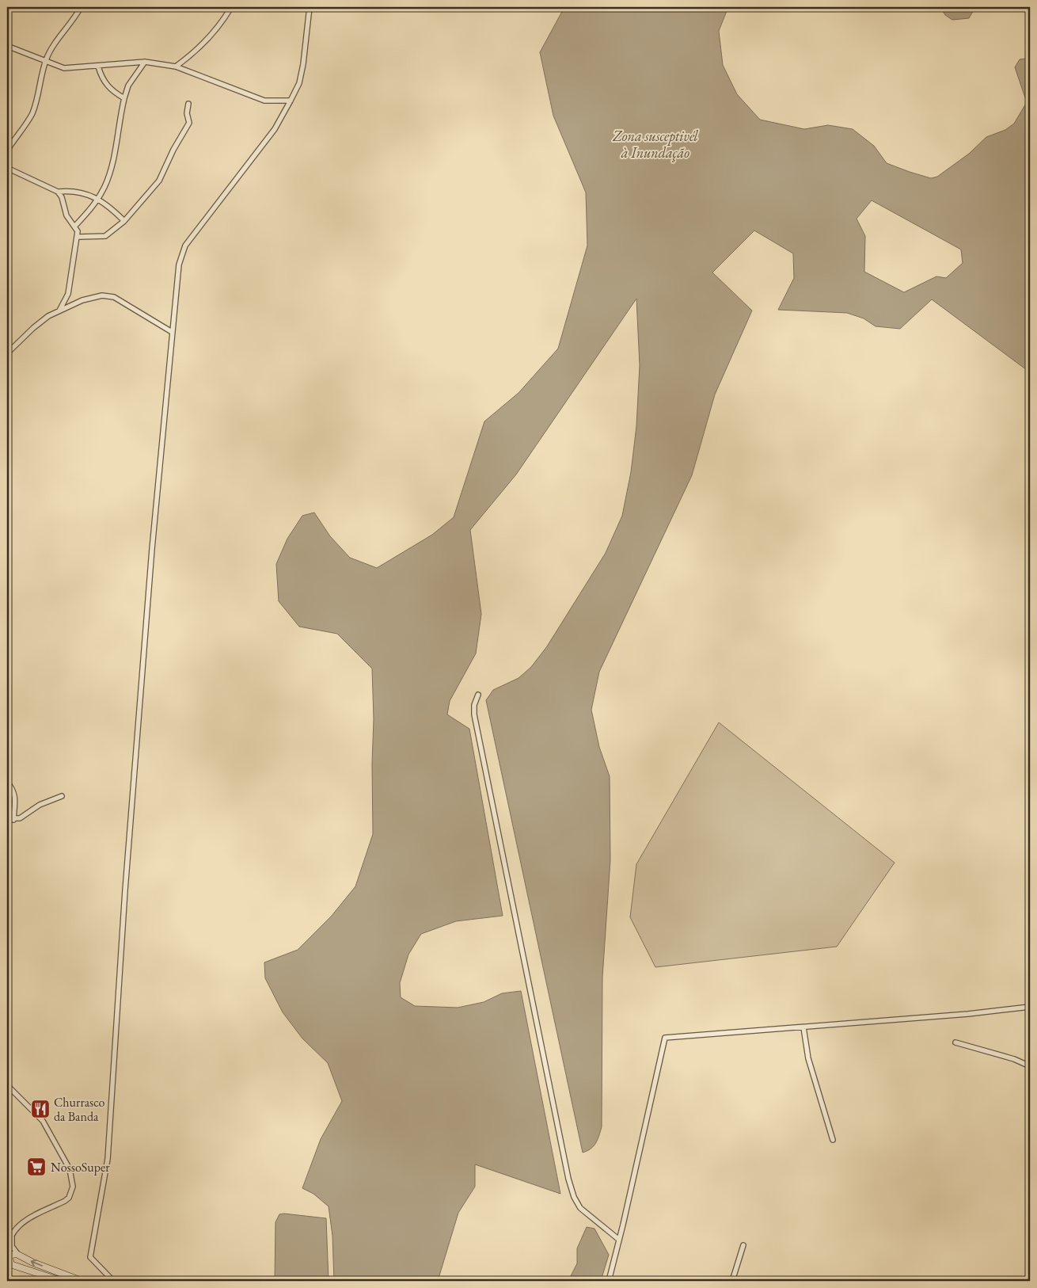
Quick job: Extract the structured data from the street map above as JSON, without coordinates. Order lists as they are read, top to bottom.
{
  "water": ["Zona susceptivél à Inundação"],
  "places": {
    "restaurant": ["Churrasco da Banda"],
    "supermarket": ["NossoSuper"]
  }
}
